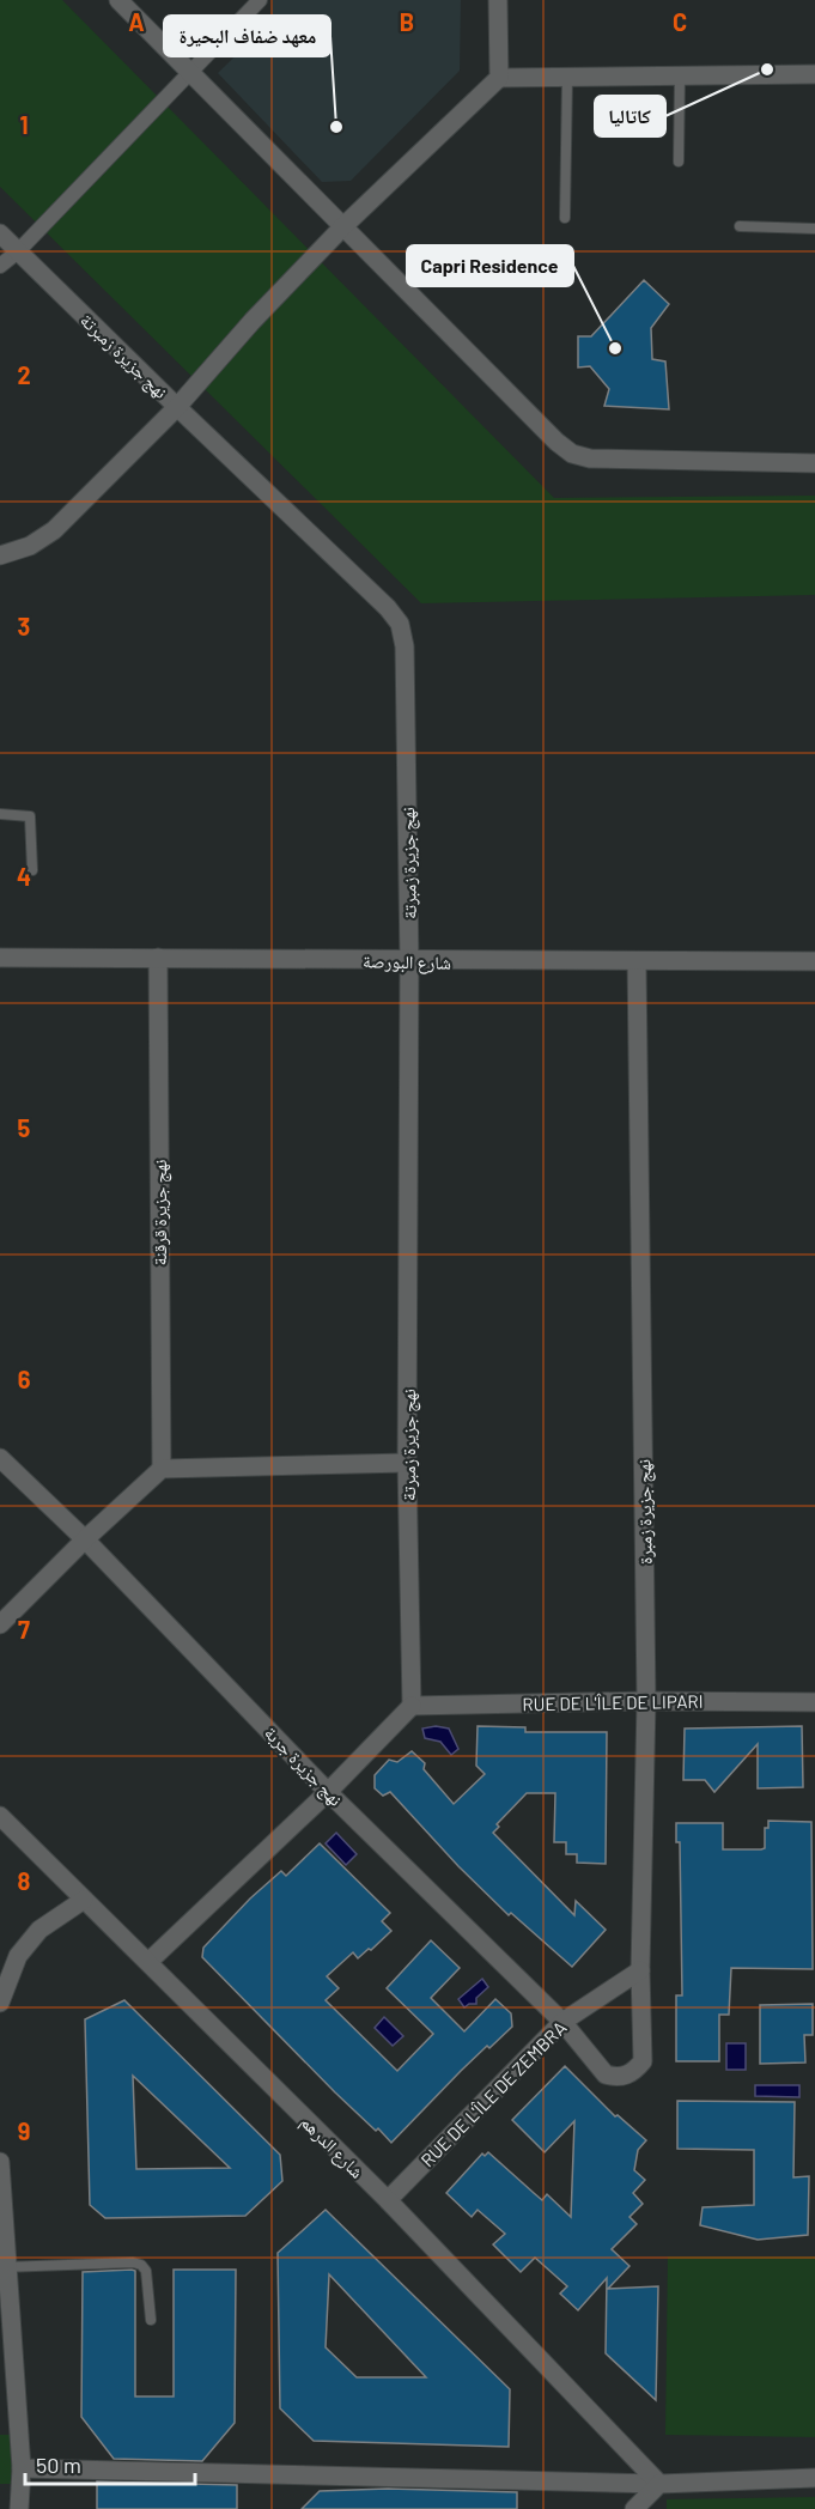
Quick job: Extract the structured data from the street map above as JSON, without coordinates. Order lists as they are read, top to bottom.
{
  "streets": {
    "street": [
      "نهج جزيرة زمبرتة",
      "شارع البورصة",
      "نهج جزيرة قرقنة",
      "نهج جزيرة زمبرة",
      "RUE DE L'ÎLE DE LIPARI",
      "نهج جزيرة جربة",
      "RUE DE L'ÎLE DE ZEMBRA",
      "شارع الدرهم"
    ]
  },
  "crossings": [
    ["نهج جزيرة زمبرتة", "شارع البورصة"],
    ["نهج جزيرة زمبرتة", "RUE DE L'ÎLE DE LIPARI"],
    ["شارع البورصة", "نهج جزيرة قرقنة"],
    ["شارع البورصة", "نهج جزيرة زمبرة"],
    ["نهج جزيرة زمبرة", "RUE DE L'ÎLE DE LIPARI"],
    ["نهج جزيرة زمبرة", "نهج جزيرة جربة"],
    ["نهج جزيرة زمبرة", "RUE DE L'ÎLE DE ZEMBRA"],
    ["نهج جزيرة جربة", "RUE DE L'ÎLE DE ZEMBRA"],
    ["RUE DE L'ÎLE DE ZEMBRA", "شارع الدرهم"]
  ],
  "places": ["كاتاليا", "معهد ضفاف البحيرة", "Capri Residence"],
  "scale_bar": "50 m",
  "grid": {
    "columns": ["A", "B", "C"],
    "rows": [
      "1",
      "2",
      "3",
      "4",
      "5",
      "6",
      "7",
      "8",
      "9"
    ]
  }
}
